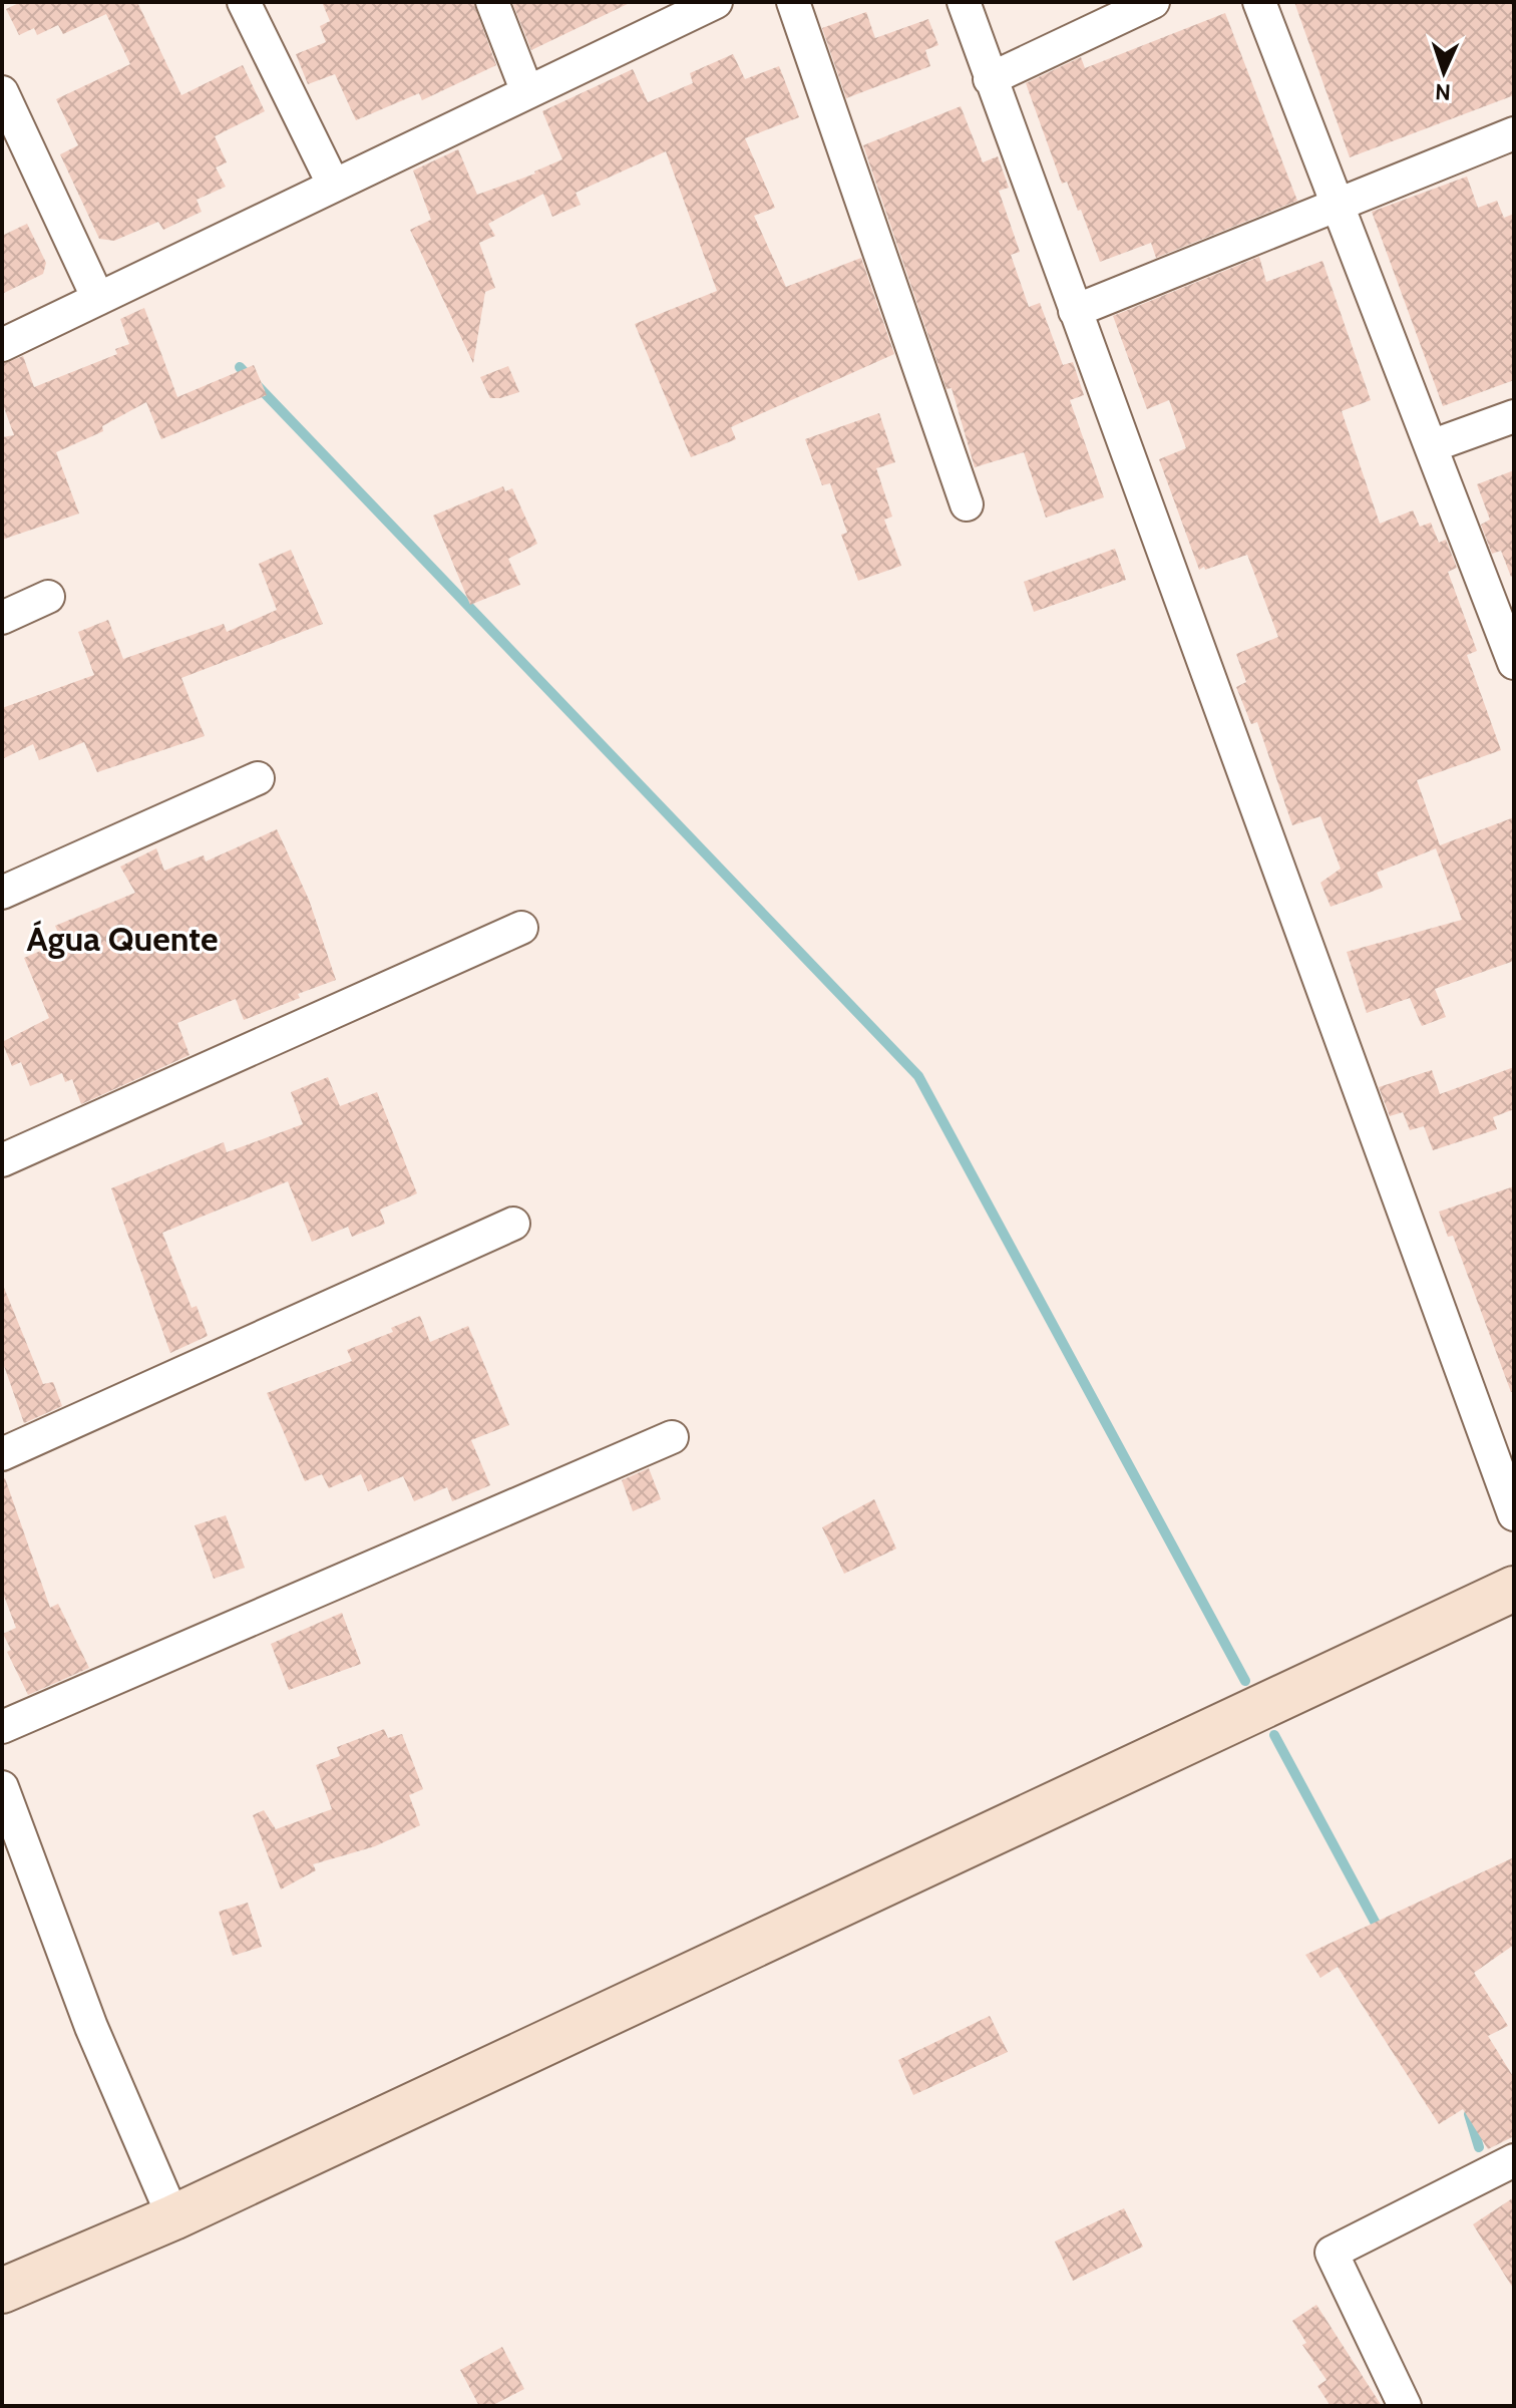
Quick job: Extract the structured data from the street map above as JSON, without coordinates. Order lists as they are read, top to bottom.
{
  "districts": ["Água Quente"],
  "north": "bottom"
}
